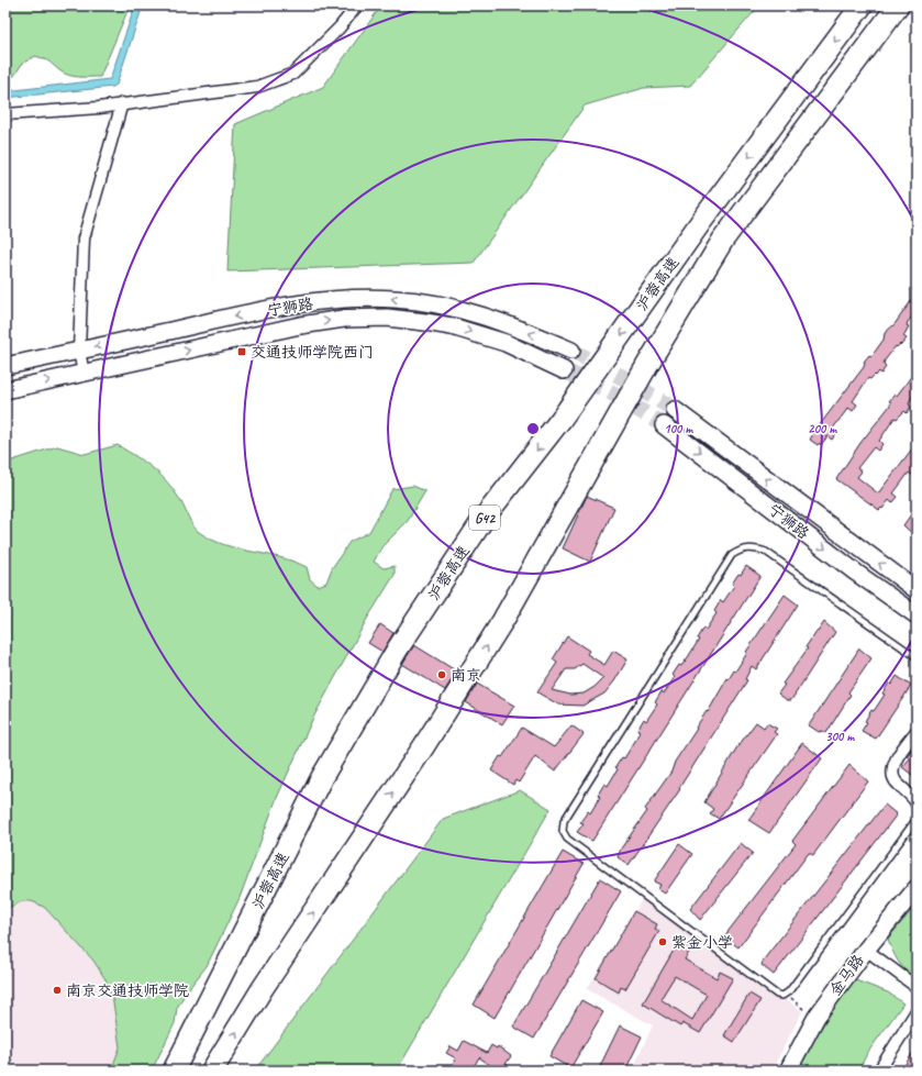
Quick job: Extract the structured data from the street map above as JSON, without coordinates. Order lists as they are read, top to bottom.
{
  "streets": {
    "highway": ["沪蓉高速", "G42"],
    "main road": ["宁狮路", "金马路"]
  },
  "places": {
    "transit": ["交通技师学院西门"],
    "other": ["南京", "紫金小学", "南京交通技师学院"]
  },
  "rings": ["100 m", "200 m", "300 m"]
}
